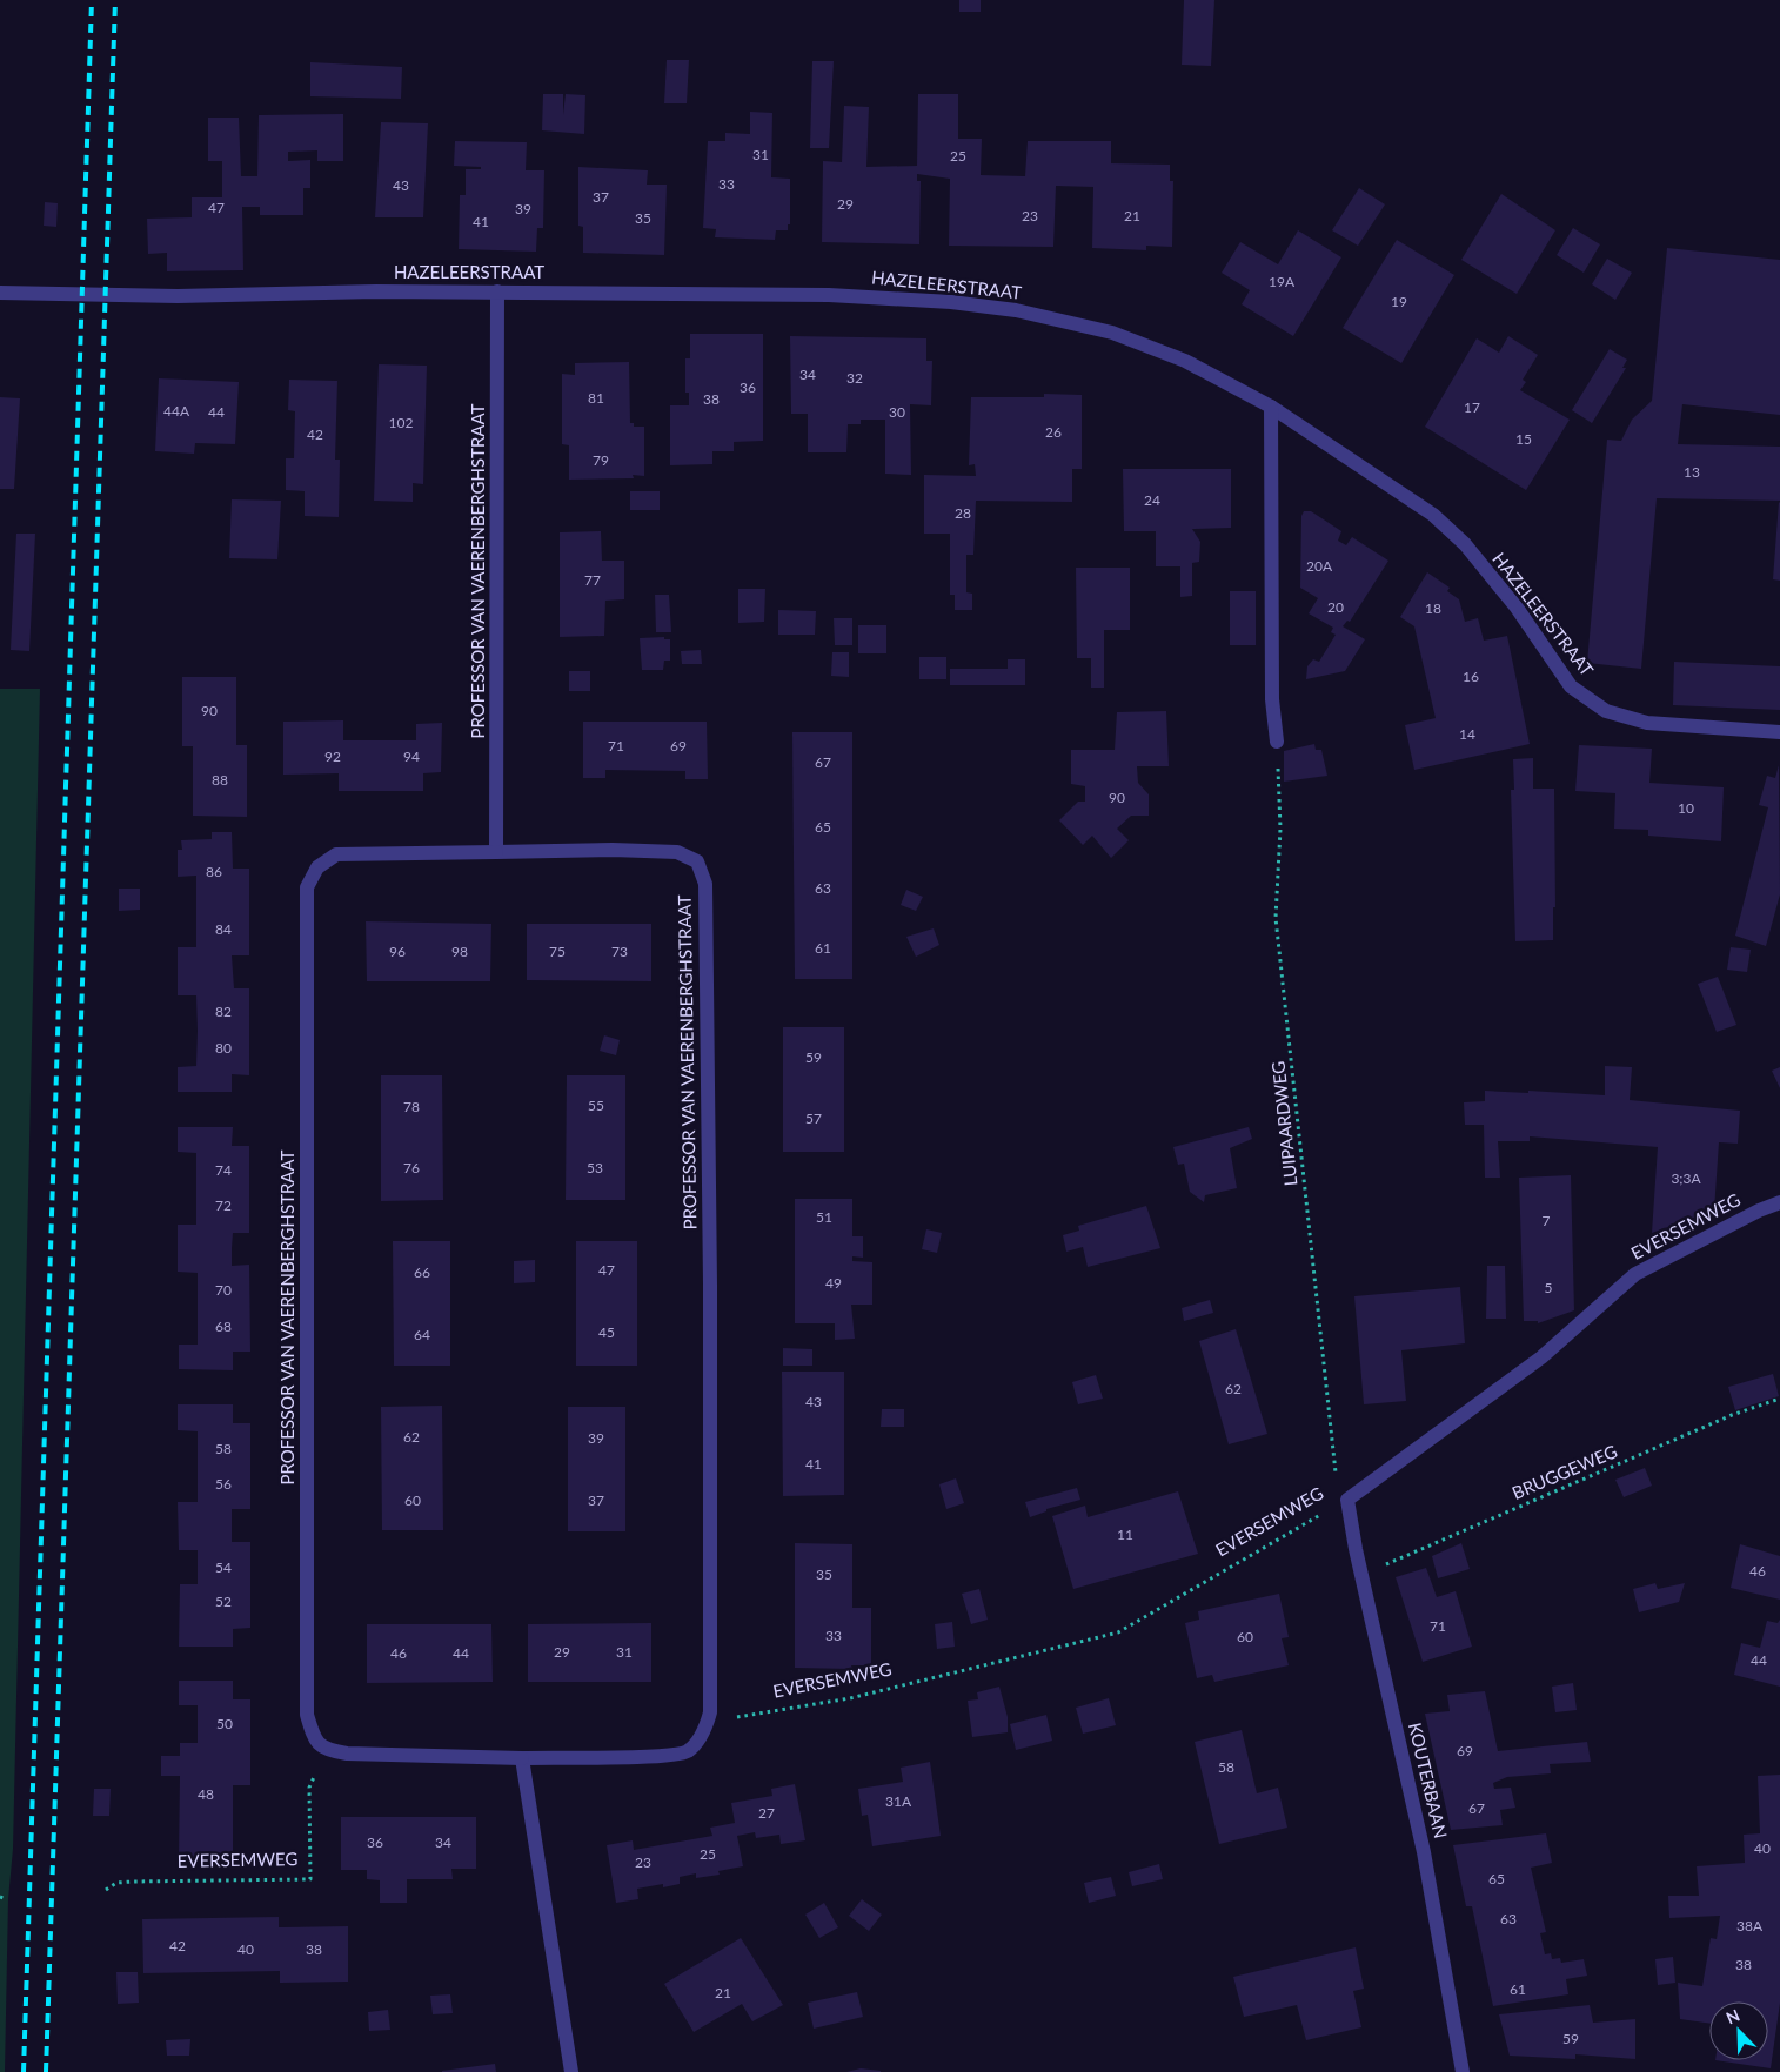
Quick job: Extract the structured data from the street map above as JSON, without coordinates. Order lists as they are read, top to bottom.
{
  "streets": {
    "street": [
      "HAZELEERSTRAAT",
      "PROFESSOR VAN VAERENBERGHSTRAAT",
      "EVERSEMWEG",
      "KOUTERBAAN"
    ],
    "path": ["LUIPAARDWEG", "BRUGGEWEG"]
  },
  "crossings": [
    ["HAZELEERSTRAAT", "PROFESSOR VAN VAERENBERGHSTRAAT"],
    ["PROFESSOR VAN VAERENBERGHSTRAAT", "EVERSEMWEG"],
    ["LUIPAARDWEG", "EVERSEMWEG"],
    ["LUIPAARDWEG", "KOUTERBAAN"],
    ["EVERSEMWEG", "KOUTERBAAN"],
    ["BRUGGEWEG", "KOUTERBAAN"]
  ],
  "house_numbers": [
    "31",
    "25",
    "33",
    "43",
    "37",
    "29",
    "47",
    "39",
    "23",
    "21",
    "35",
    "41",
    "19A",
    "19",
    "34",
    "32",
    "36",
    "81",
    "38",
    "17",
    "44A",
    "44",
    "30",
    "102",
    "26",
    "42",
    "15",
    "79",
    "13",
    "24",
    "28",
    "20A",
    "77",
    "20",
    "18",
    "16",
    "90",
    "14",
    "71",
    "69",
    "92",
    "94",
    "67",
    "88",
    "90",
    "10",
    "65",
    "86",
    "63",
    "84",
    "61",
    "96",
    "98",
    "75",
    "73",
    "82",
    "80",
    "59",
    "55",
    "78",
    "57",
    "76",
    "53",
    "74",
    "3;3A",
    "72",
    "51",
    "7",
    "47",
    "66",
    "49",
    "5",
    "70",
    "68",
    "45",
    "64",
    "62",
    "43",
    "62",
    "39",
    "58",
    "41",
    "56",
    "60",
    "37",
    "11",
    "54",
    "46",
    "35",
    "52",
    "71",
    "33",
    "60",
    "29",
    "31",
    "46",
    "44",
    "44",
    "50",
    "69",
    "58",
    "48",
    "31A",
    "67",
    "27",
    "36",
    "34",
    "40",
    "25",
    "23",
    "65",
    "63",
    "38A",
    "42",
    "40",
    "38",
    "38",
    "61",
    "21",
    "59"
  ],
  "north": "top left"
}
